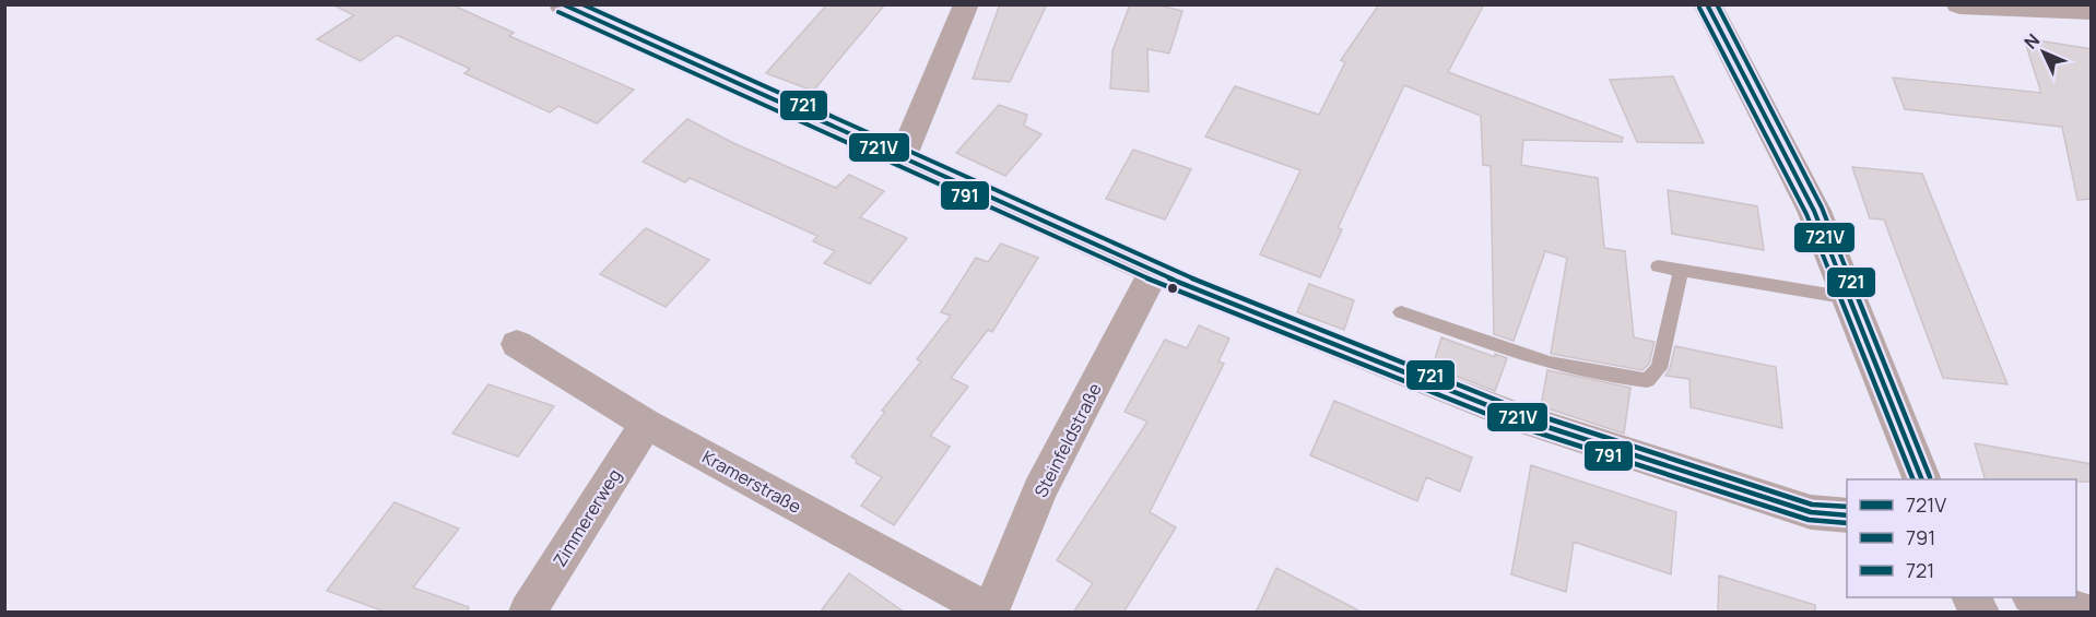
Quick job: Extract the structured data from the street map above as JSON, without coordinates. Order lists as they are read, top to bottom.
{
  "streets": {
    "street": ["Steinfeldstraße", "Kramerstraße", "Zimmererweg"]
  },
  "crossings": [
    ["Steinfeldstraße", "Kramerstraße"],
    ["Kramerstraße", "Zimmererweg"]
  ],
  "lines": ["transit line 721V", "transit line 721", "transit line 791"],
  "legend": ["721V", "791", "721"],
  "north": "top left"
}
